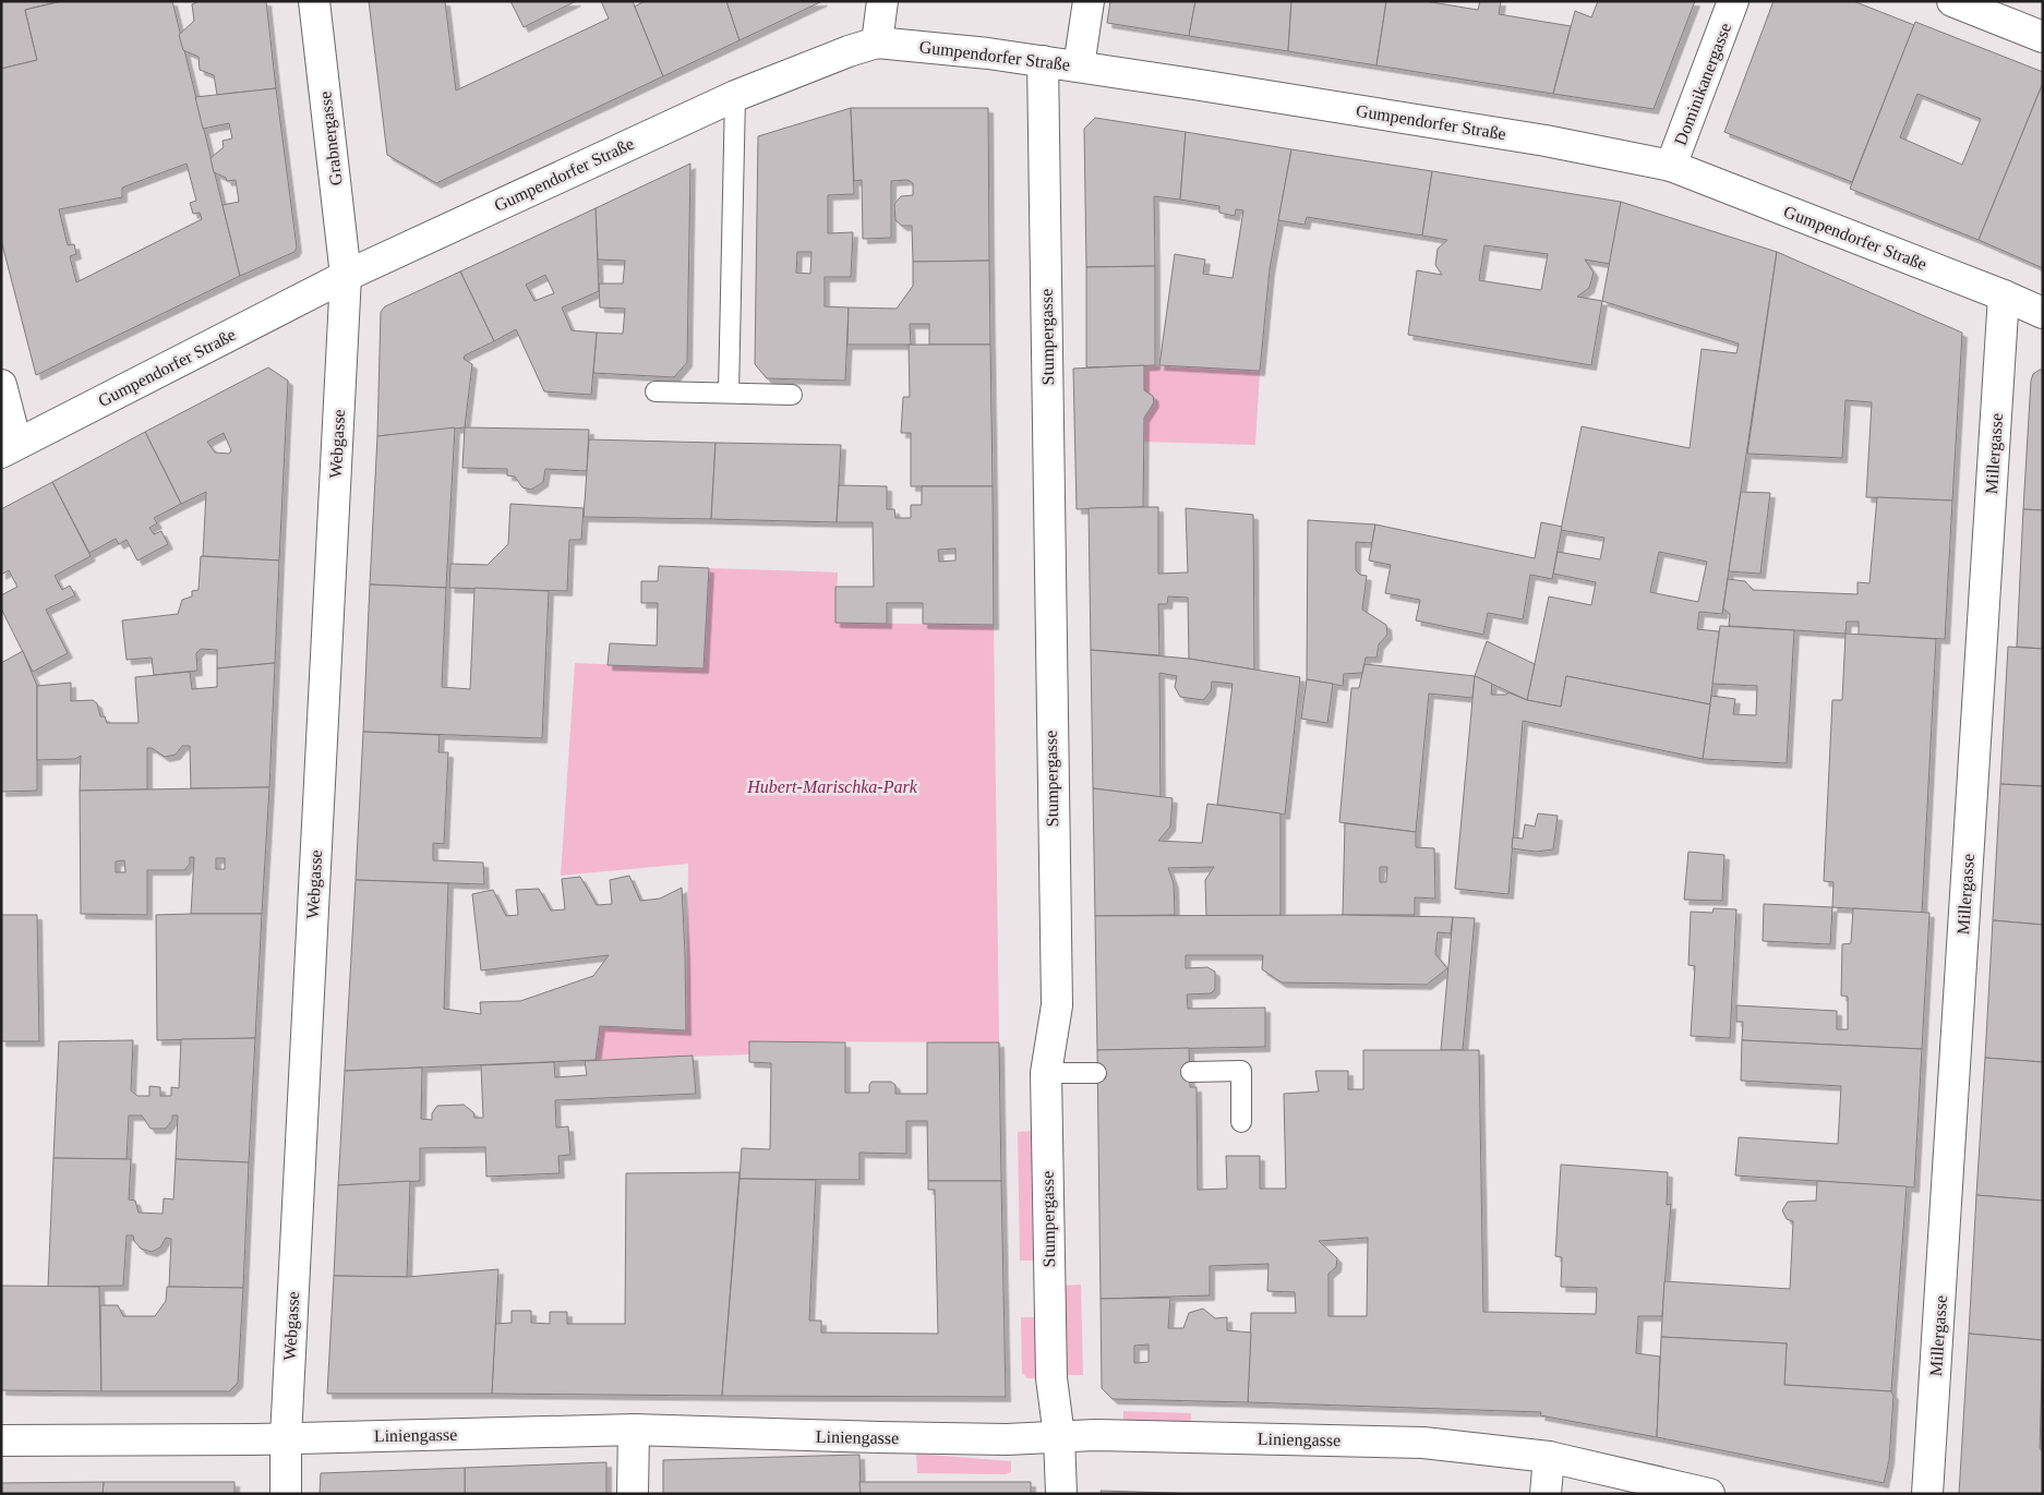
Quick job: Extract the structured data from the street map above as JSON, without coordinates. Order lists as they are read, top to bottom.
{
  "streets": {
    "street": [
      "Gumpendorfer Straße",
      "Dominikanergasse",
      "Grabnergasse",
      "Stumpergasse",
      "Webgasse",
      "Millergasse",
      "Liniengasse"
    ]
  },
  "crossings": [
    ["Gumpendorfer Straße", "Dominikanergasse"],
    ["Gumpendorfer Straße", "Grabnergasse"],
    ["Gumpendorfer Straße", "Stumpergasse"],
    ["Gumpendorfer Straße", "Webgasse"],
    ["Gumpendorfer Straße", "Millergasse"],
    ["Grabnergasse", "Webgasse"],
    ["Stumpergasse", "Liniengasse"],
    ["Webgasse", "Liniengasse"]
  ],
  "parks": ["Hubert-Marischka-Park"]
}
